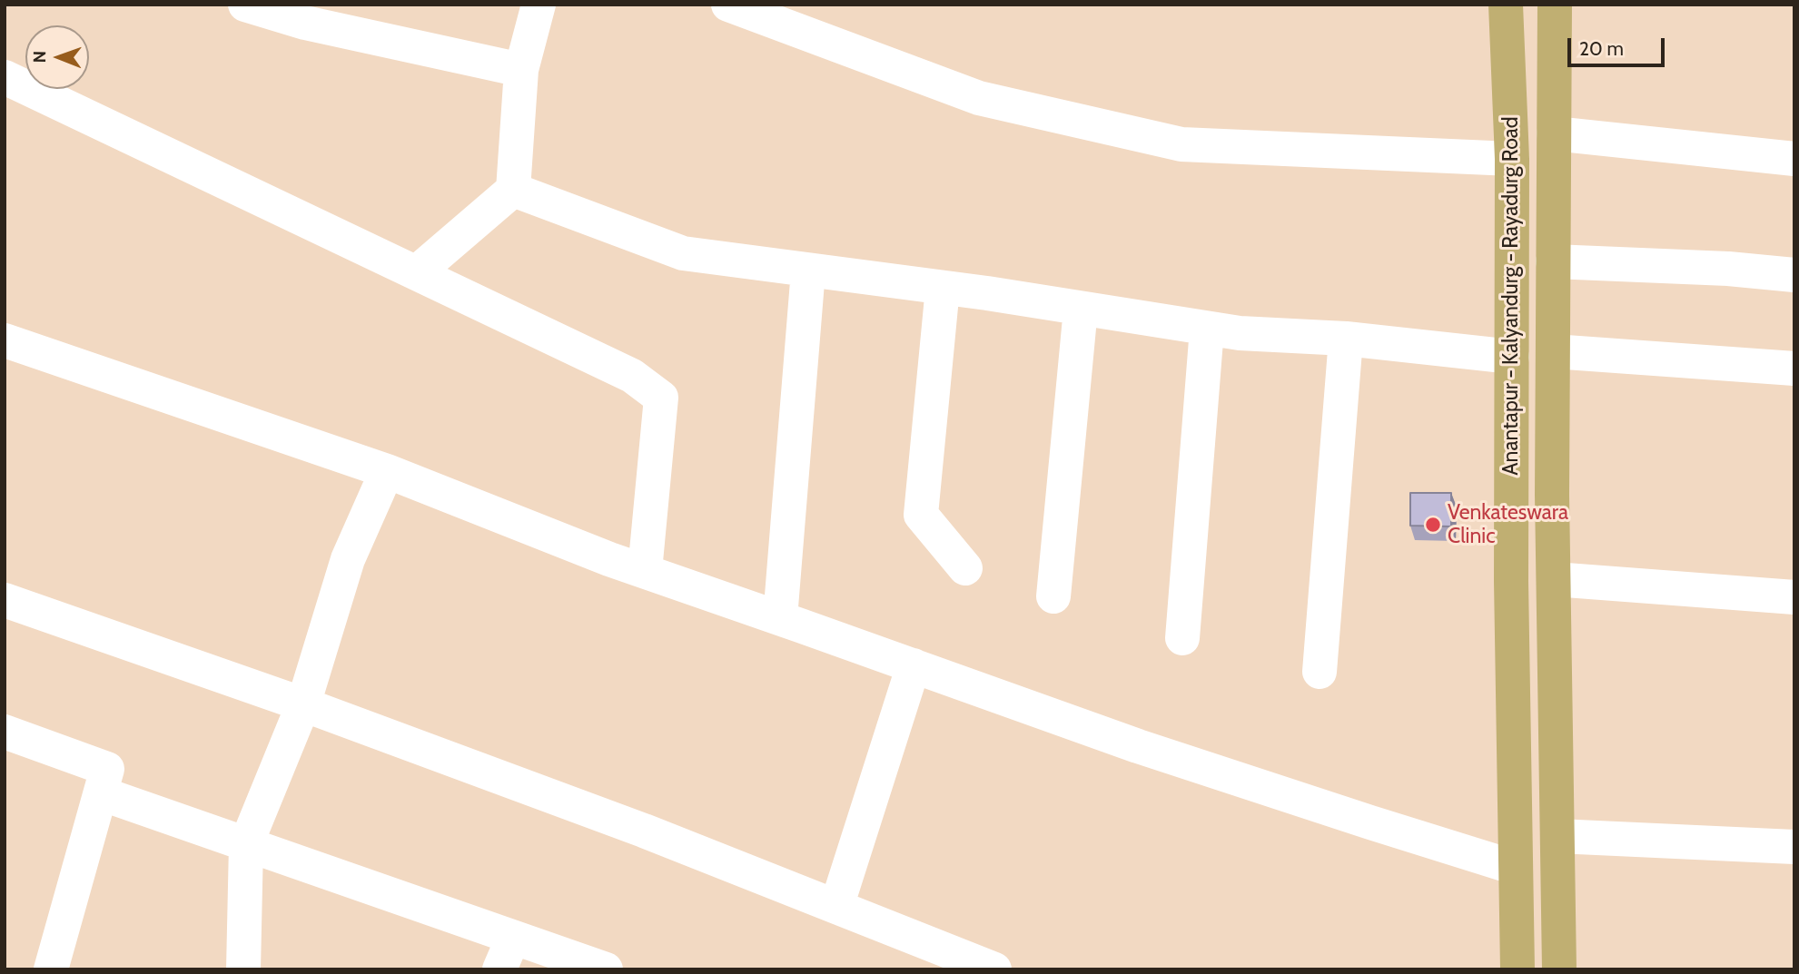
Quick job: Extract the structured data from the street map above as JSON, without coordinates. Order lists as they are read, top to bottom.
{
  "streets": {
    "highway": ["Anantapur - Kalyandurg - Rayadurg Road"]
  },
  "places": ["Venkateswara Clinic"],
  "scale_bar": "20 m",
  "north": "left"
}
